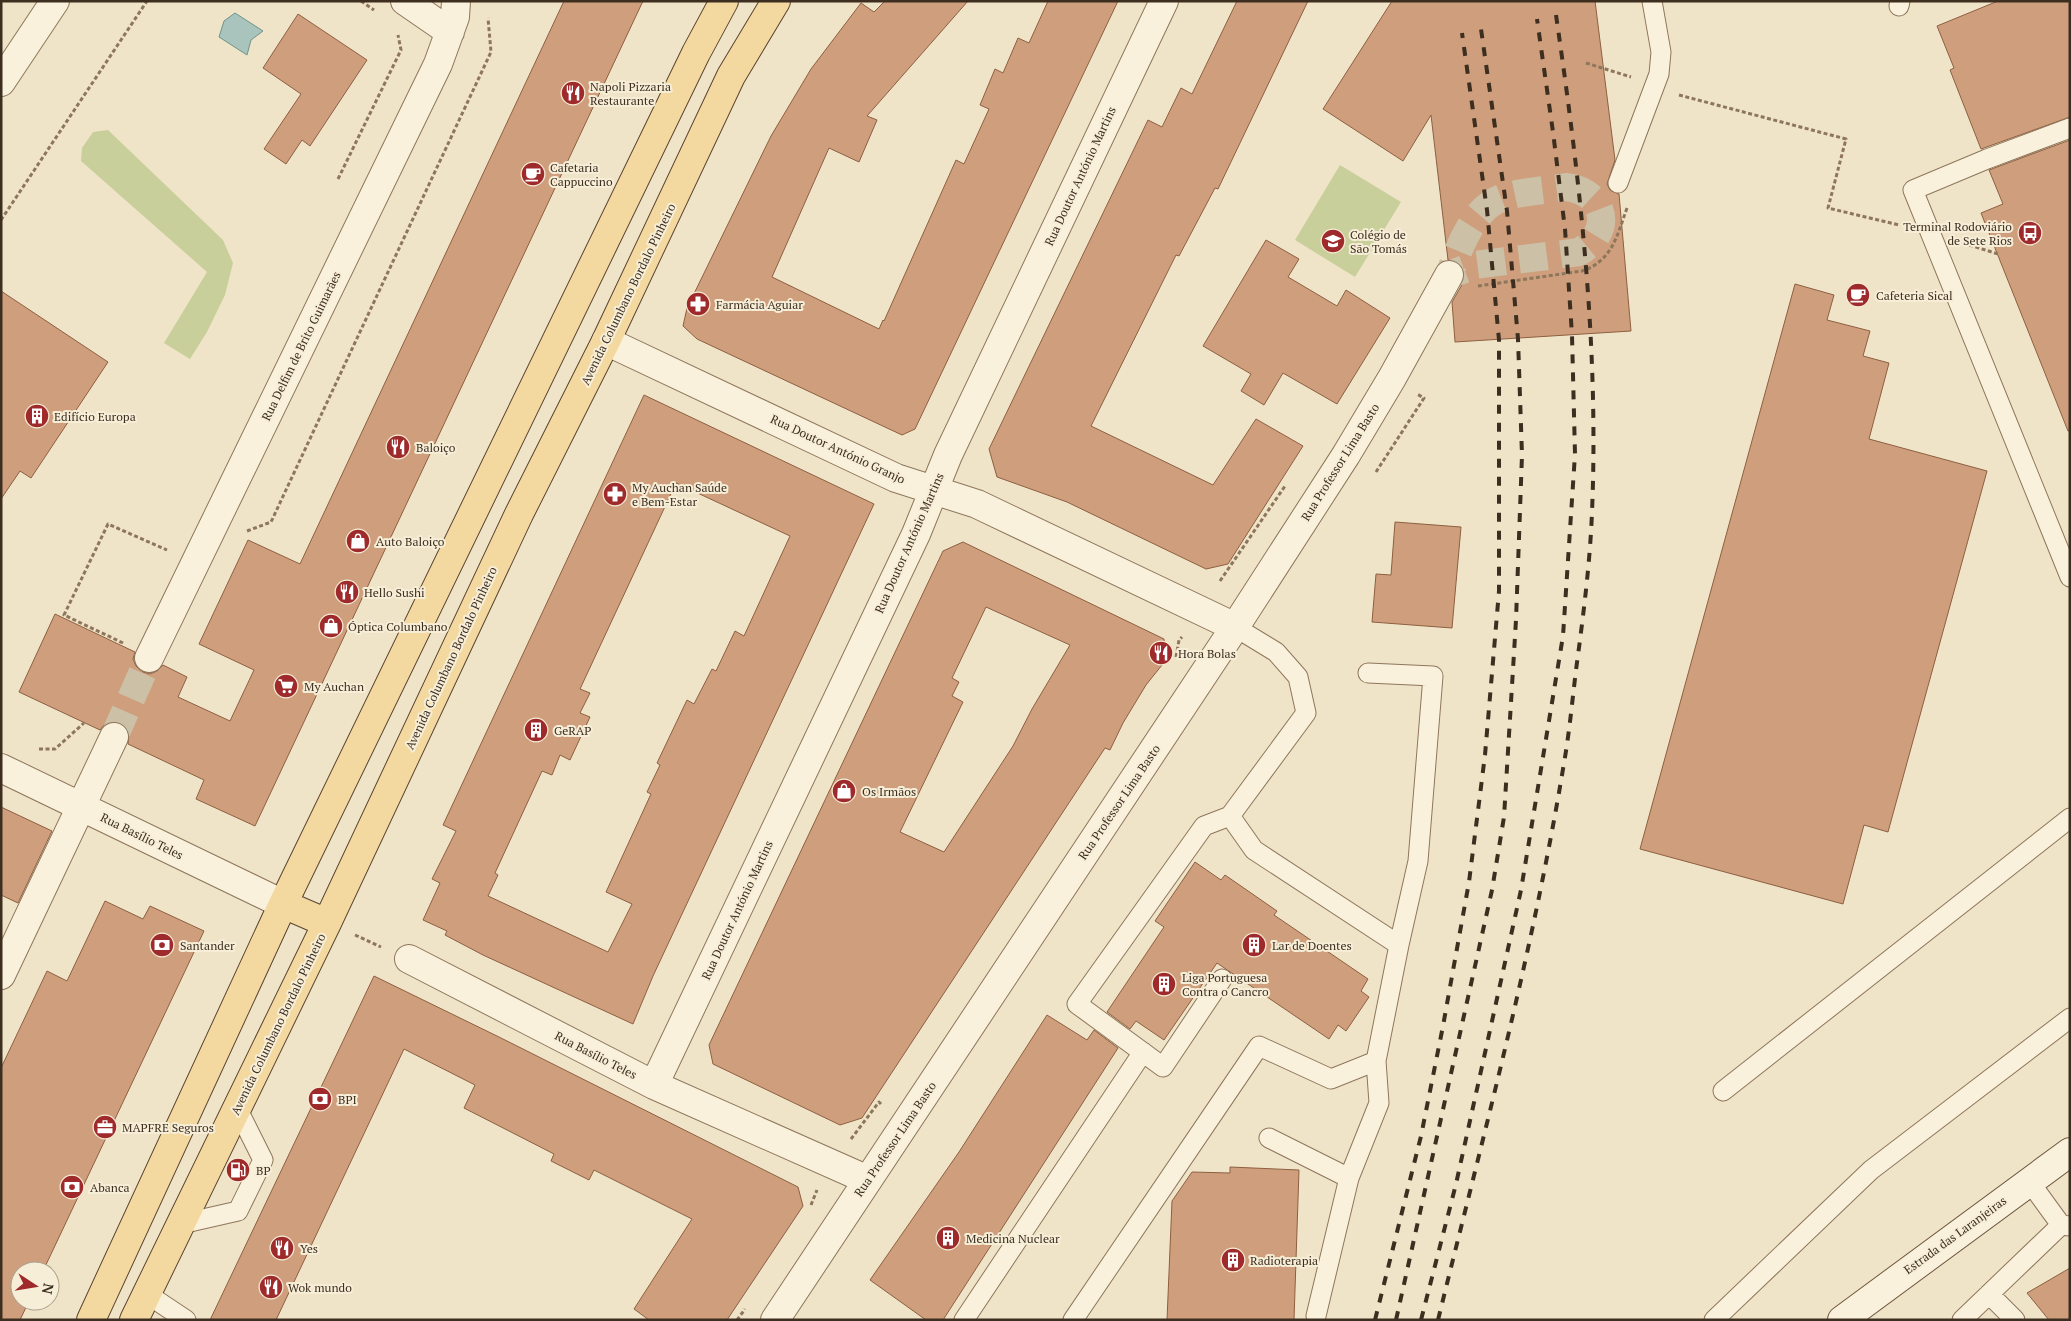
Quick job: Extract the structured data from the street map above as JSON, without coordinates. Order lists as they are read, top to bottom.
{
  "streets": {
    "main road": ["Avenida Columbano Bordalo Pinheiro"],
    "street": [
      "Rua Doutor António Martins",
      "Rua Delfim de Brito Guimarães",
      "Rua Doutor António Granjo",
      "Rua Professor Lima Basto",
      "Rua Basílio Teles",
      "Estrada das Laranjeiras"
    ]
  },
  "crossings": [
    ["Rua Doutor António Martins", "Rua Doutor António Granjo"],
    ["Rua Doutor António Martins", "Rua Basílio Teles"],
    ["Avenida Columbano Bordalo Pinheiro", "Rua Doutor António Granjo"],
    ["Rua Doutor António Granjo", "Rua Professor Lima Basto"],
    ["Rua Professor Lima Basto", "Rua Basílio Teles"]
  ],
  "places": {
    "restaurant": [
      "Napoli Pizzaria Restaurante",
      "Baloiço",
      "Hello Sushi",
      "Hora Bolas",
      "Yes",
      "Wok mundo"
    ],
    "cafe": ["Cafetaria Cappuccino", "Cafeteria Sical"],
    "bus stop": ["Terminal Rodoviário de Sete Rios"],
    "school or university": ["Colégio de São Tomás"],
    "pharmacy": ["Farmácia Aguiar", "My Auchan Saúde e Bem-Estar"],
    "building": [
      "Edifício Europa",
      "GeRAP",
      "Lar de Doentes",
      "Liga Portuguesa Contra o Cancro",
      "Medicina Nuclear",
      "Radioterapia"
    ],
    "shop": ["Auto Baloiço", "Óptica Columbano", "Os Irmãos"],
    "supermarket": ["My Auchan"],
    "bank": ["Santander", "BPI", "Abanca"],
    "office": ["MAPFRE Seguros"],
    "fuel station": ["BP"]
  },
  "north": "right"
}
